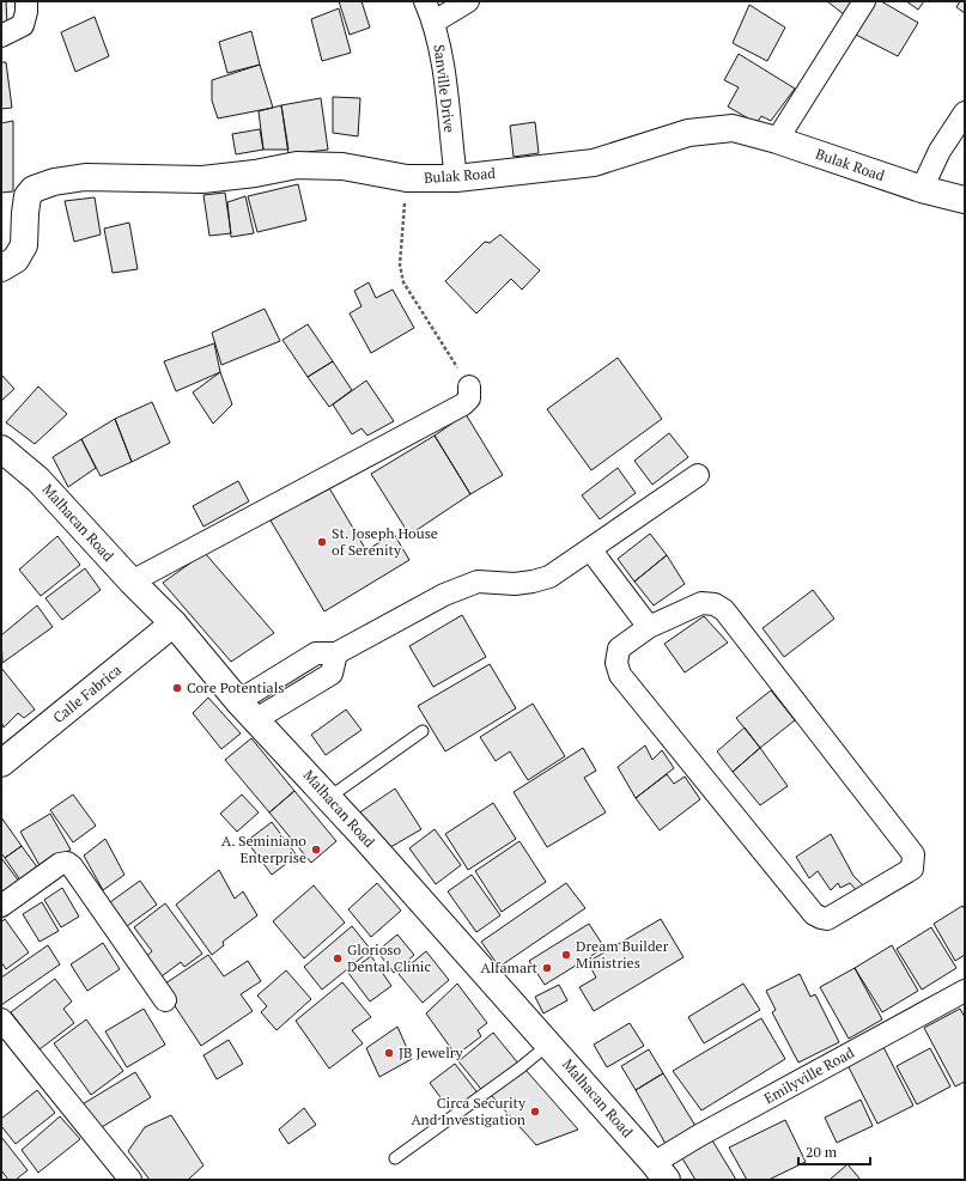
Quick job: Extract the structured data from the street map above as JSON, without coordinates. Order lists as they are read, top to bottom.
{
  "streets": {
    "street": [
      "Sanville Drive",
      "Bulak Road",
      "Malhacan Road",
      "Calle Fabrica",
      "Emilyville Road"
    ]
  },
  "crossings": [
    ["Sanville Drive", "Bulak Road"],
    ["Malhacan Road", "Calle Fabrica"],
    ["Malhacan Road", "Emilyville Road"]
  ],
  "places": [
    "St. Joseph House of Serenity",
    "Core Potentials",
    "A. Seminiano Enterprise",
    "Dream Builder Ministries",
    "Glorioso Dental Clinic",
    "Alfamart",
    "JB Jewelry",
    "Circa Security And Investigation"
  ],
  "scale_bar": "20 m"
}
